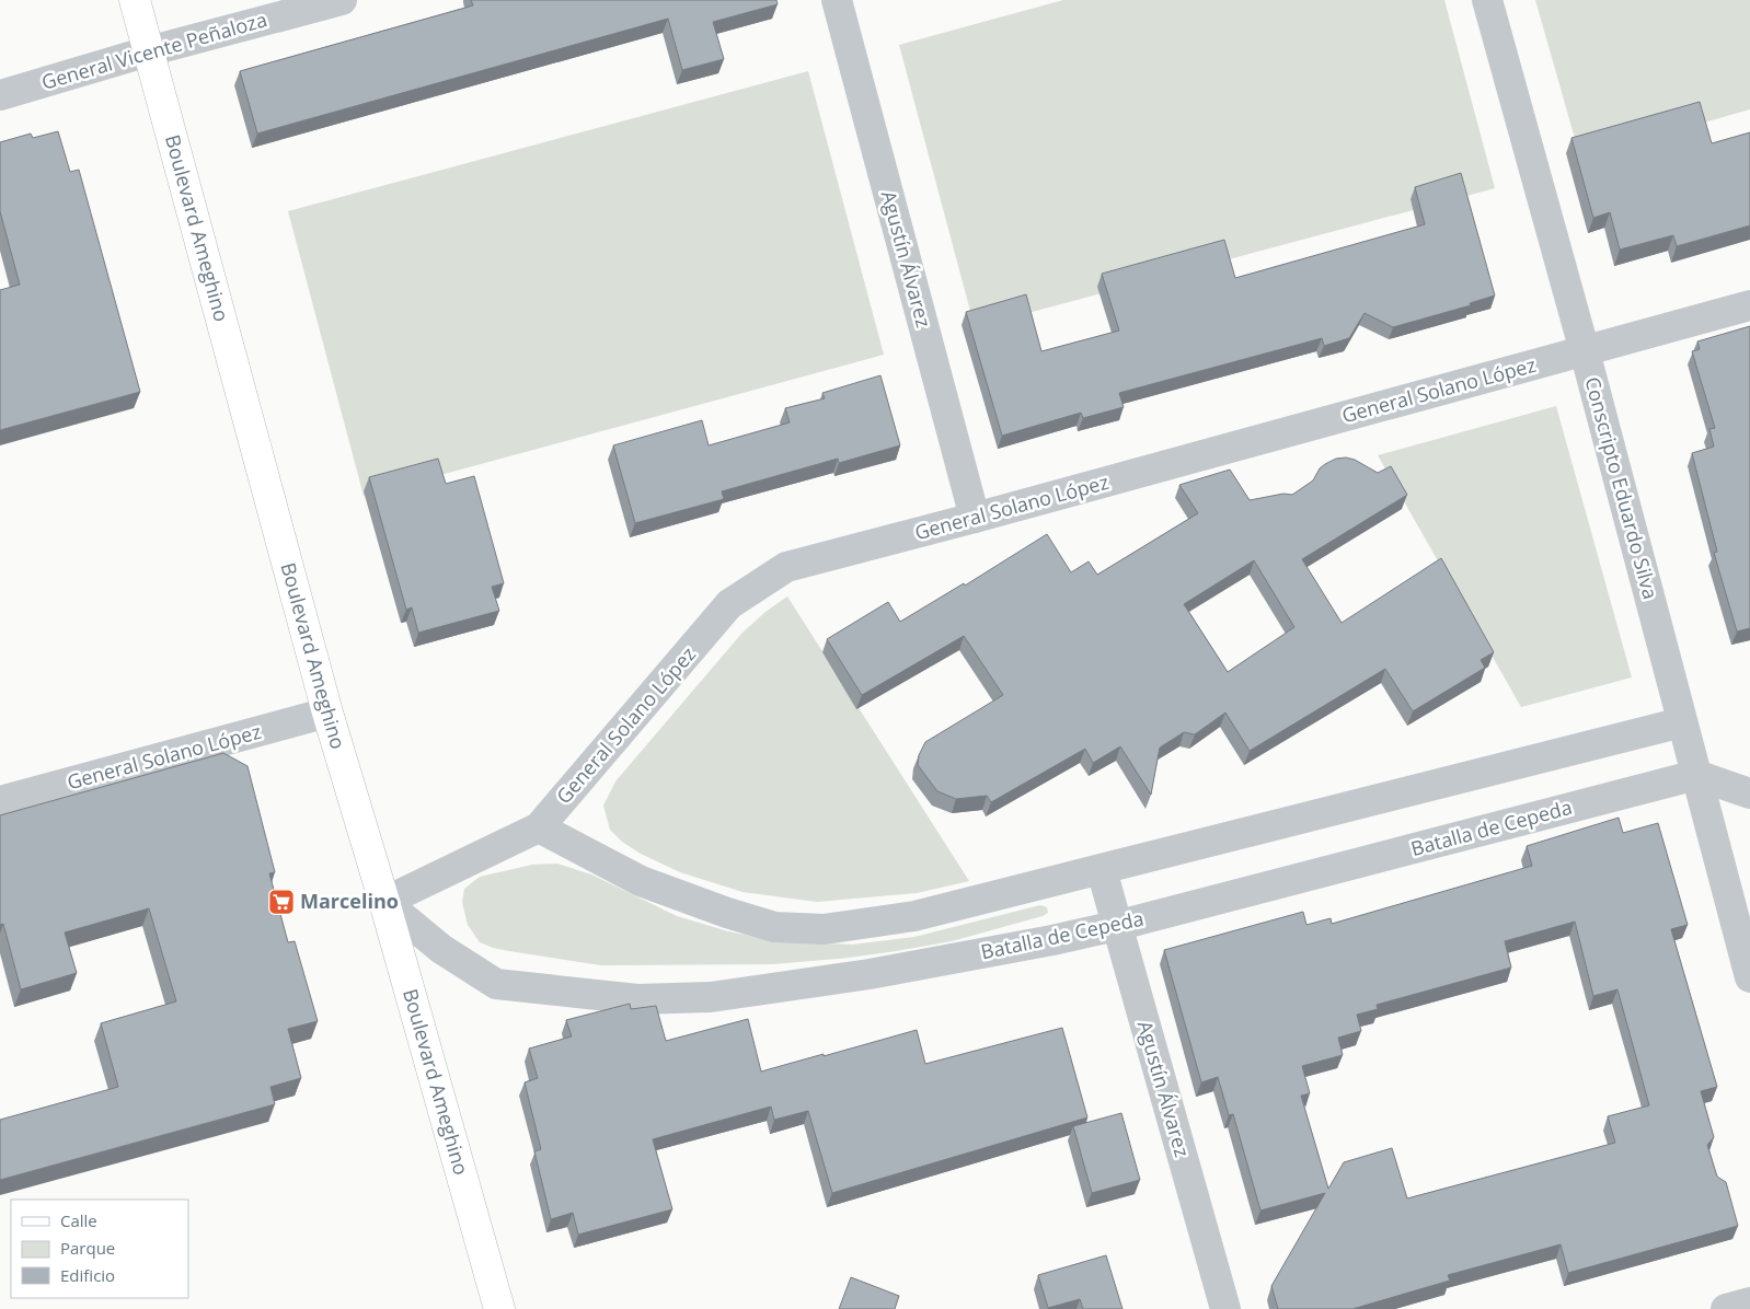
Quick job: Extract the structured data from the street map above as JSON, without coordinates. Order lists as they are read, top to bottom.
{
  "streets": {
    "main road": ["Boulevard Ameghino"],
    "street": [
      "General Vicente Peñaloza",
      "Agustín Álvarez",
      "General Solano López",
      "Conscripto Eduardo Silva",
      "Batalla de Cepeda"
    ]
  },
  "crossings": [
    ["General Vicente Peñaloza", "Boulevard Ameghino"],
    ["Boulevard Ameghino", "General Solano López"],
    ["Boulevard Ameghino", "Batalla de Cepeda"],
    ["Agustín Álvarez", "General Solano López"],
    ["Agustín Álvarez", "Batalla de Cepeda"],
    ["General Solano López", "Conscripto Eduardo Silva"],
    ["General Solano López", "Batalla de Cepeda"],
    ["Conscripto Eduardo Silva", "Batalla de Cepeda"]
  ],
  "places": {
    "supermarket": ["Marcelino"]
  },
  "legend": ["Calle", "Parque", "Edificio"]
}
